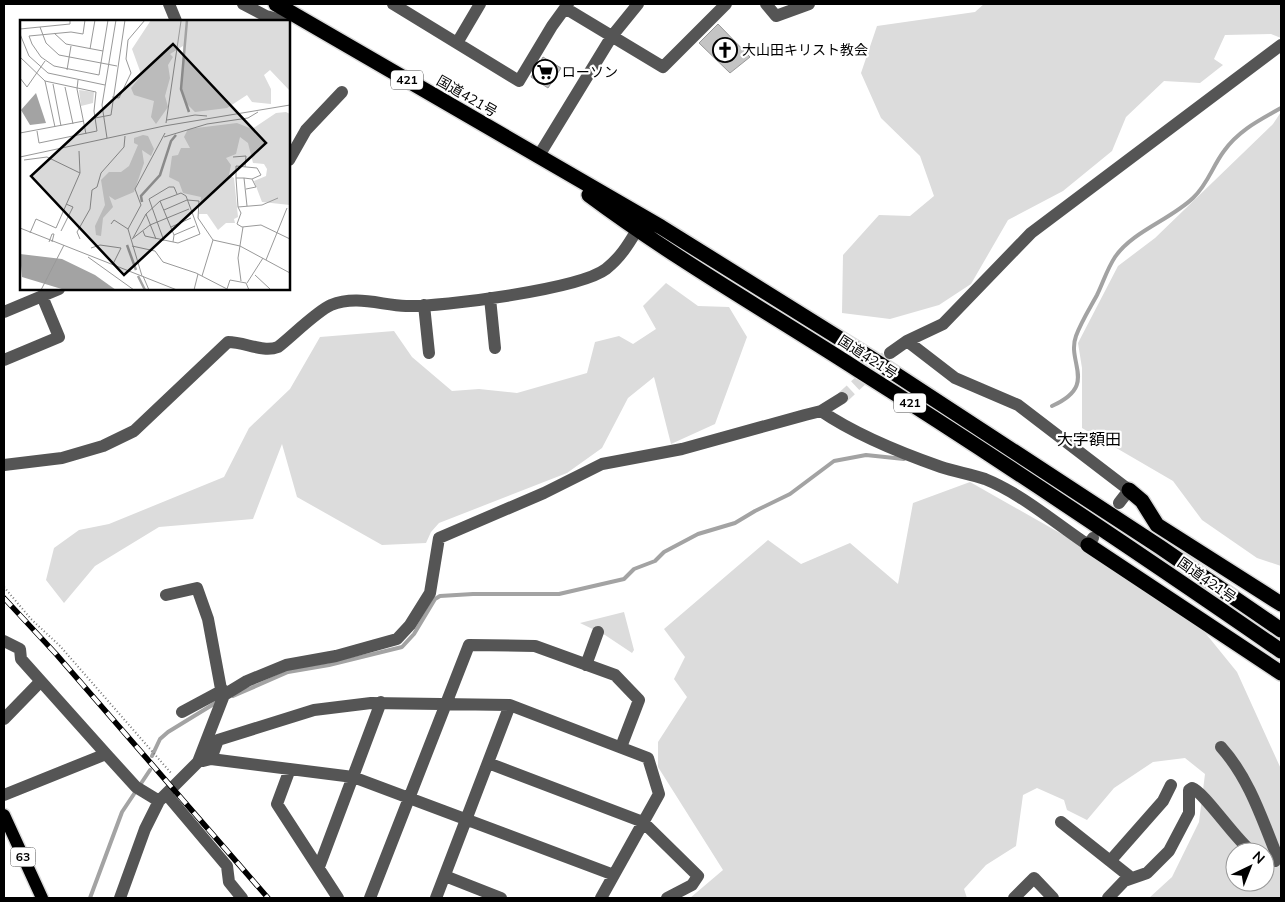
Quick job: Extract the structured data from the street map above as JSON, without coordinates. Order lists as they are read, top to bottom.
{
  "streets": {
    "highway": ["421", "国道421号"],
    "main road": ["63"]
  },
  "districts": ["大字額田"],
  "places": {
    "church": ["大山田キリスト教会"],
    "supermarket": ["ローソン"]
  },
  "north": "top right"
}
